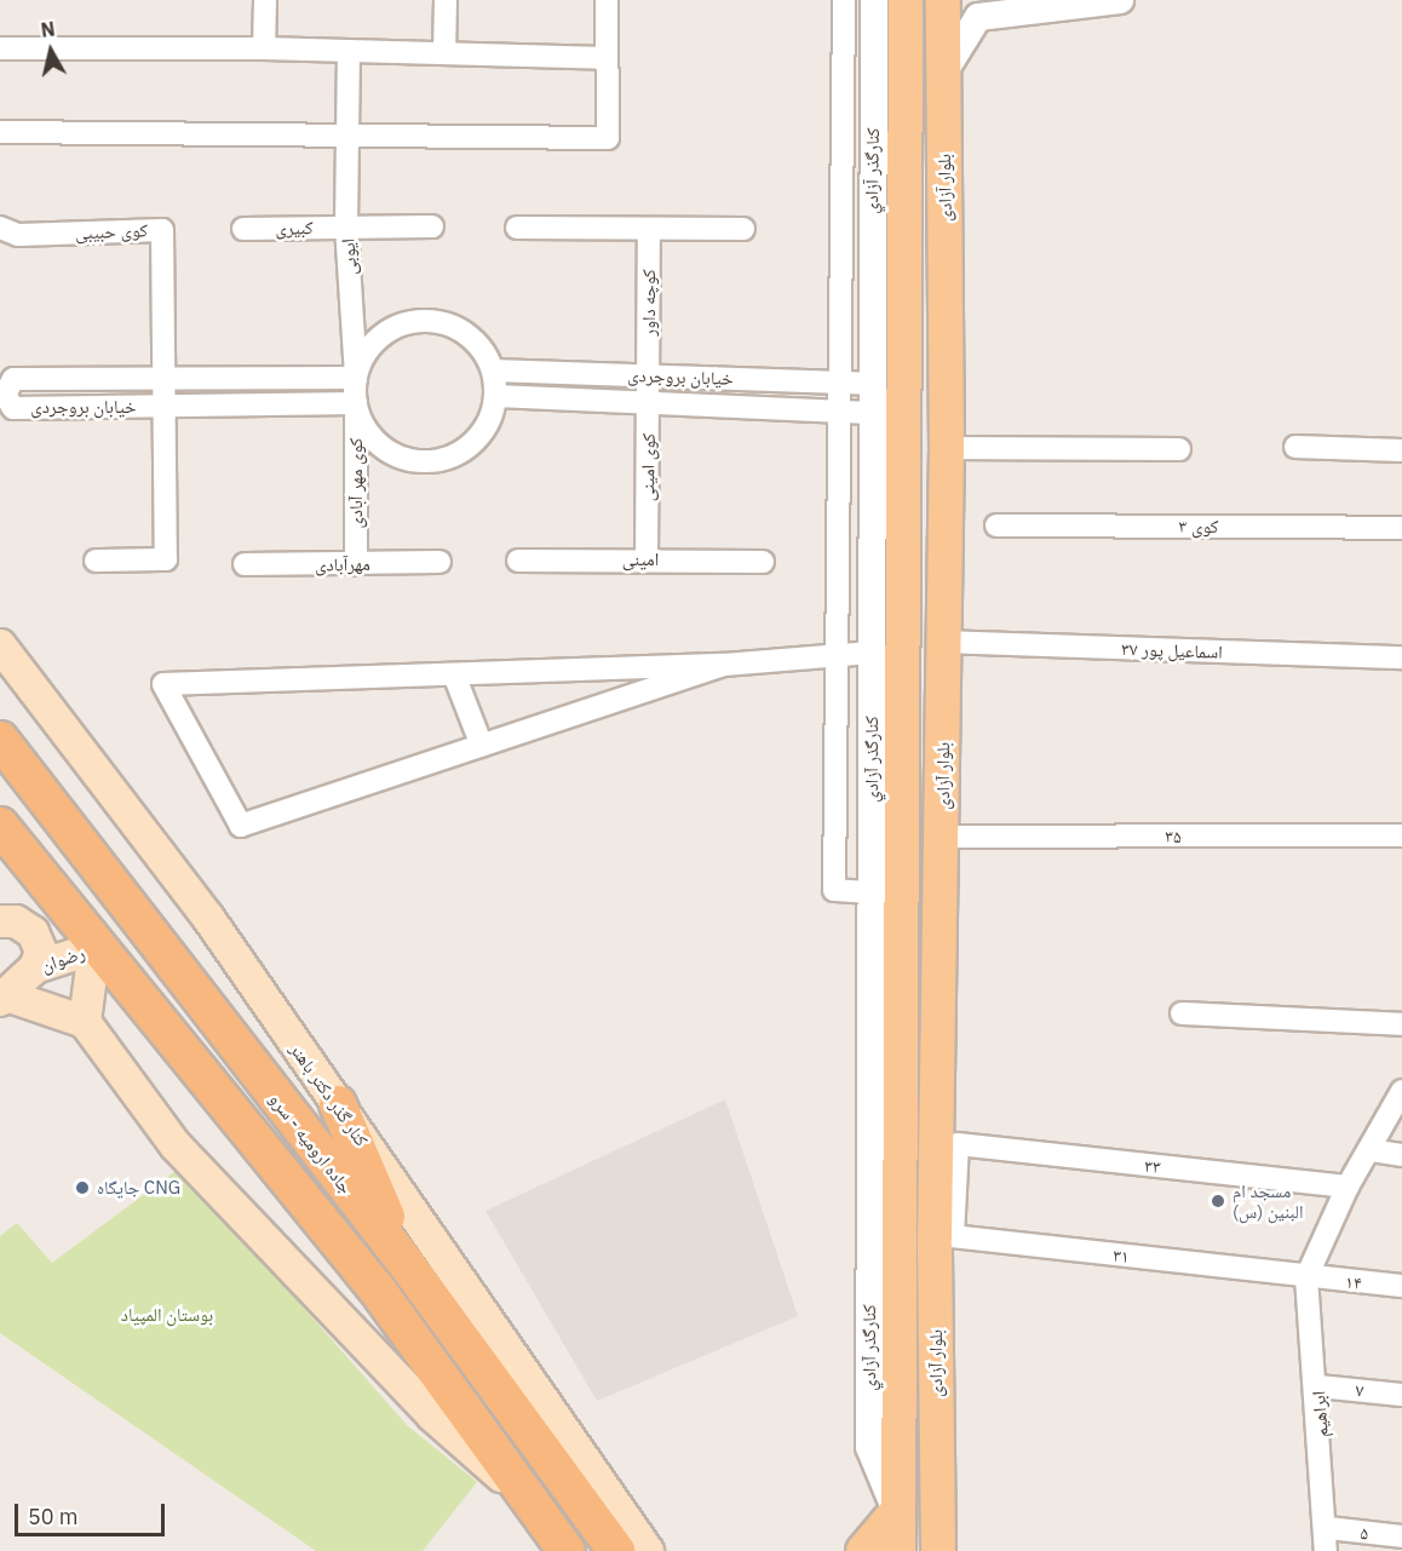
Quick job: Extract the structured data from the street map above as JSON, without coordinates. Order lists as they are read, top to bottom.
{
  "streets": {
    "highway": ["جاده ارومیه - سرو"],
    "main road": ["بلوار آزادی", "رضوان", "کنار گذر دکتر باهنر"],
    "street": [
      "کنارگذر آزادي",
      "کبیری",
      "کوی حبیبی",
      "ایوبی",
      "کوچه داور",
      "خیابان بروجردی",
      "کوی امینی",
      "کوی مهر آبادی",
      "کوی ۳",
      "امینی",
      "مهرآبادی",
      "اسماعیل پور ۳۷",
      "۳۵",
      "۳۳",
      "۳۱",
      "۱۴",
      "۷",
      "ابراهیم",
      "۵"
    ]
  },
  "crossings": [
    ["کنارگذر آزادي", "بلوار آزادی"],
    ["کنارگذر آزادي", "خیابان بروجردی"],
    ["بلوار آزادی", "خیابان بروجردی"],
    ["بلوار آزادی", "اسماعیل پور ۳۷"],
    ["بلوار آزادی", "۳۵"],
    ["بلوار آزادی", "۳۳"],
    ["بلوار آزادی", "۳۱"],
    ["کبیری", "ایوبی"],
    ["کوی حبیبی", "خیابان بروجردی"],
    ["ایوبی", "خیابان بروجردی"],
    ["ایوبی", "کوی مهر آبادی"],
    ["کوچه داور", "خیابان بروجردی"],
    ["کوچه داور", "کوی امینی"],
    ["خیابان بروجردی", "کوی امینی"],
    ["خیابان بروجردی", "کوی مهر آبادی"],
    ["کوی امینی", "امینی"],
    ["کوی مهر آبادی", "مهرآبادی"],
    ["۳۳", "۳۱"],
    ["۳۱", "۱۴"],
    ["۳۱", "ابراهیم"],
    ["۱۴", "ابراهیم"],
    ["۷", "ابراهیم"],
    ["ابراهیم", "۵"]
  ],
  "parks": ["بوستان المپیاد"],
  "places": ["جایگاه CNG", "مسجد ام البنین (س)"],
  "scale_bar": "50 m",
  "north": "top"
}
